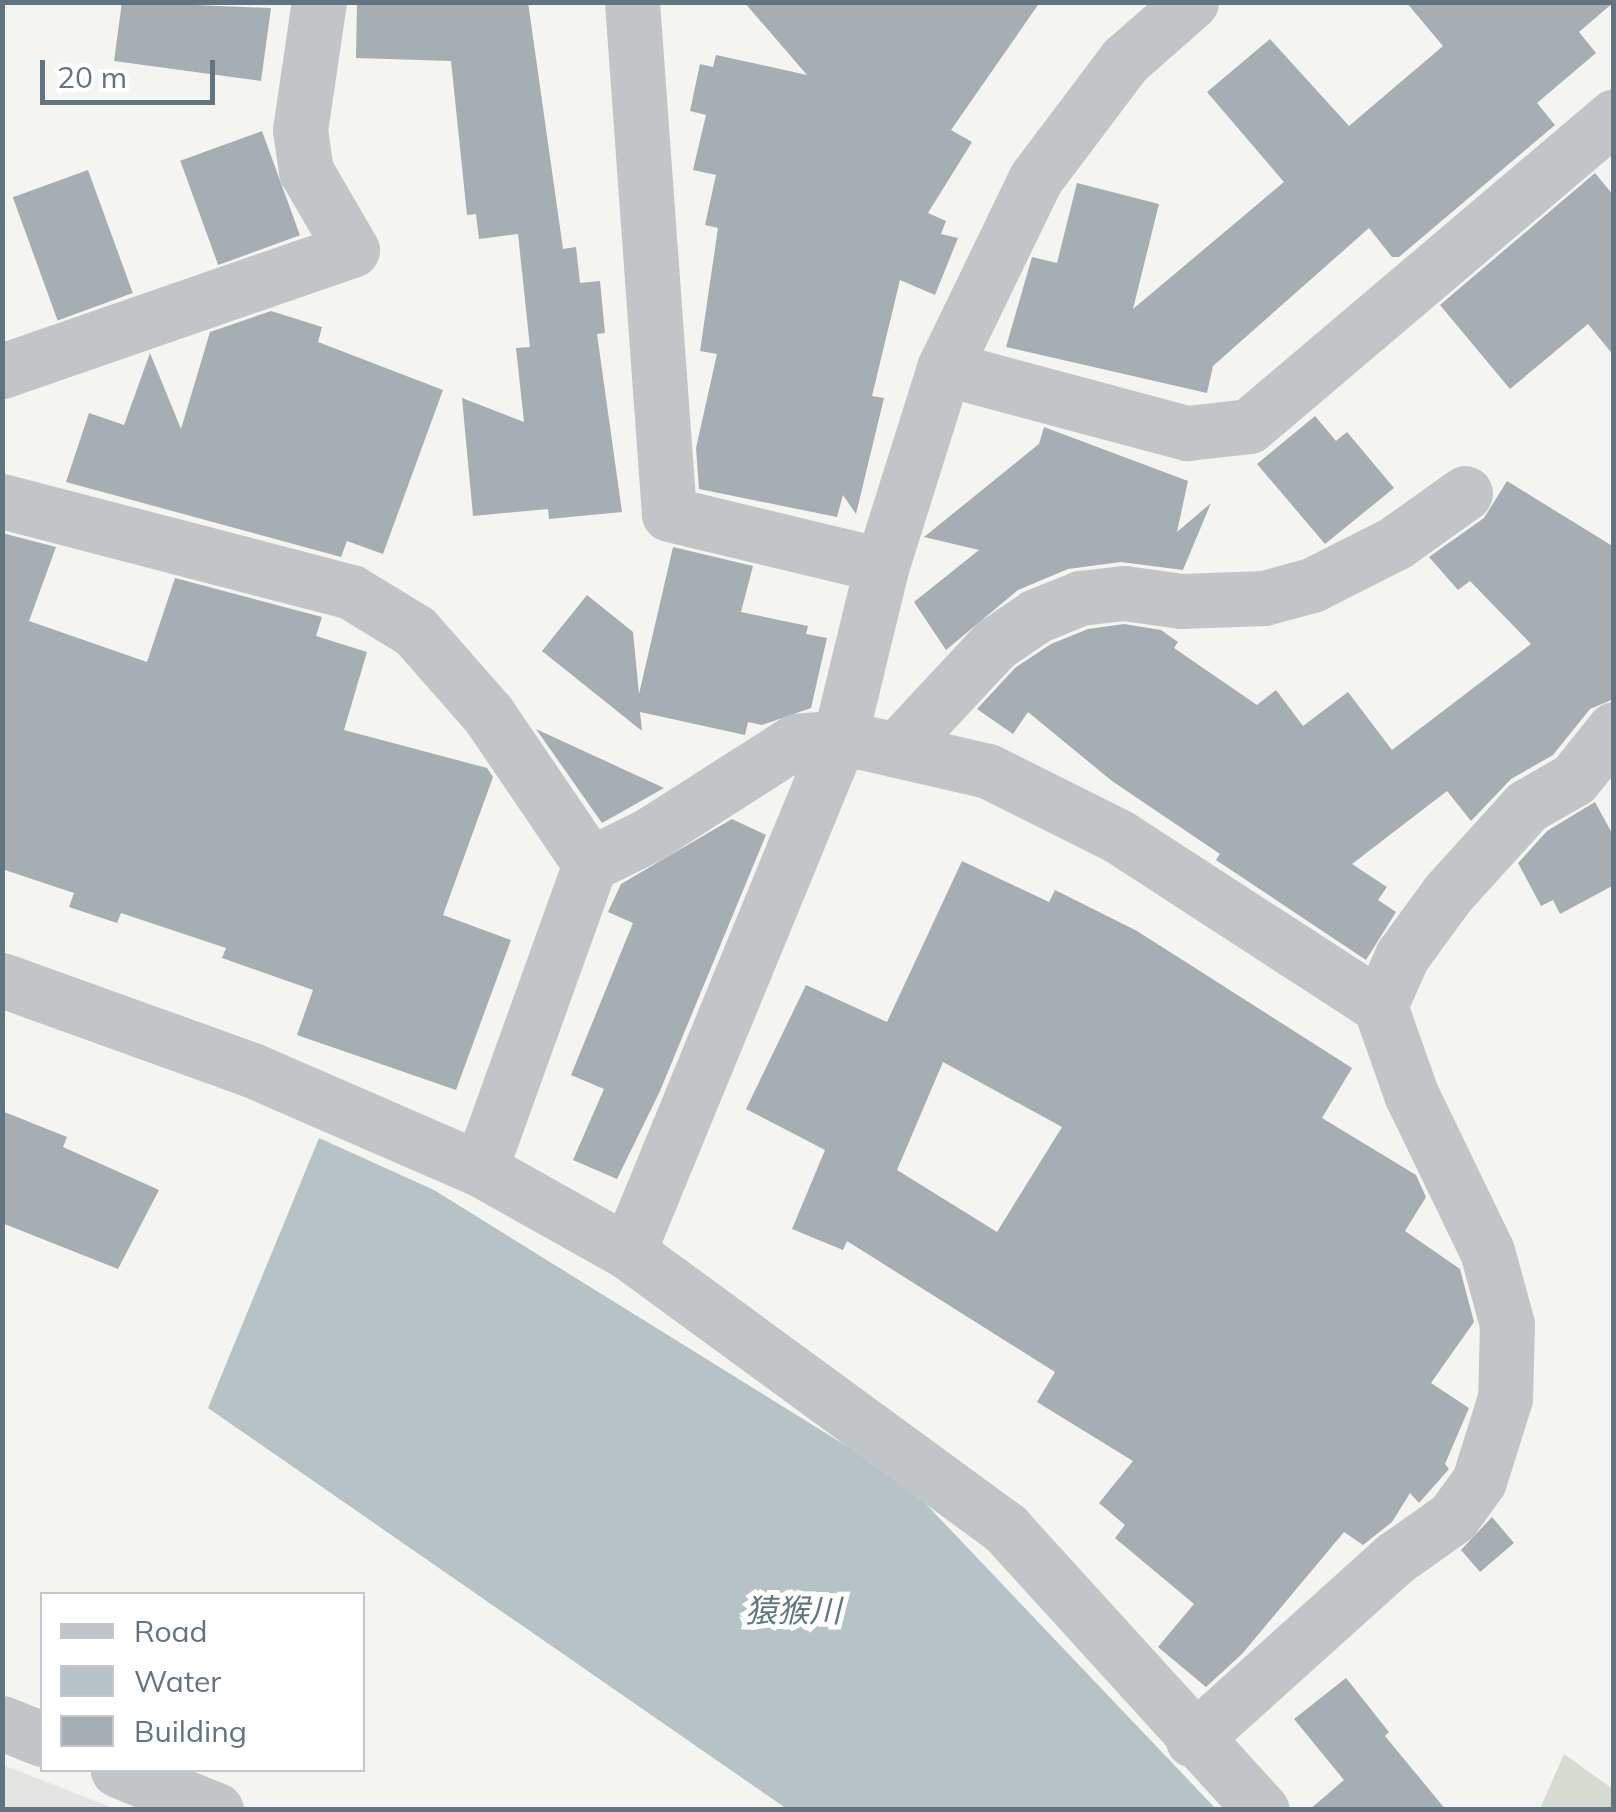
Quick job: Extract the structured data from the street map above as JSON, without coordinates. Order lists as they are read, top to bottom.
{
  "water": ["猿猴川"],
  "legend": ["Road", "Water", "Building"],
  "scale_bar": "20 m"
}
